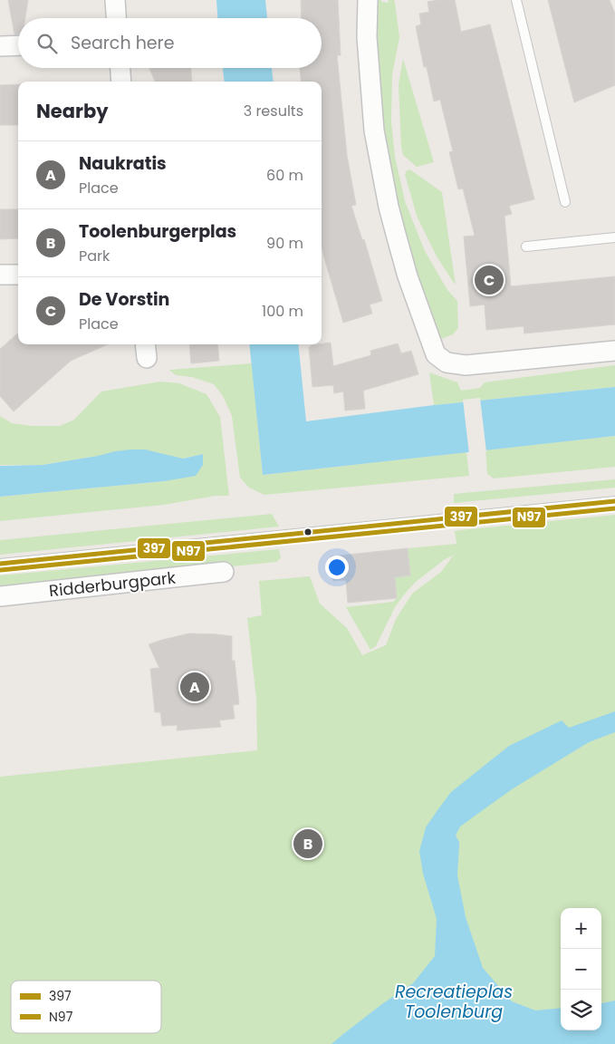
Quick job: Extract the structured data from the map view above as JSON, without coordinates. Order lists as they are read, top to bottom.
{
  "streets": {
    "street": ["Ridderburgpark"]
  },
  "water": ["Recreatieplas Toolenburg"],
  "lines": ["transit line 397", "transit line N97"],
  "legend": ["397", "N97"],
  "page": {
    "search": "Search here",
    "heading": ["Nearby", "3 results"],
    "list": [
      {
        "mark": "A",
        "name": "Naukratis",
        "note": "Place",
        "value": "60 m"
      },
      {
        "mark": "B",
        "name": "Toolenburgerplas",
        "note": "Park",
        "value": "90 m"
      },
      {
        "mark": "C",
        "name": "De Vorstin",
        "note": "Place",
        "value": "100 m"
      }
    ],
    "pins": ["C", "A", "B"],
    "map_buttons": ["+", "−"]
  }
}
